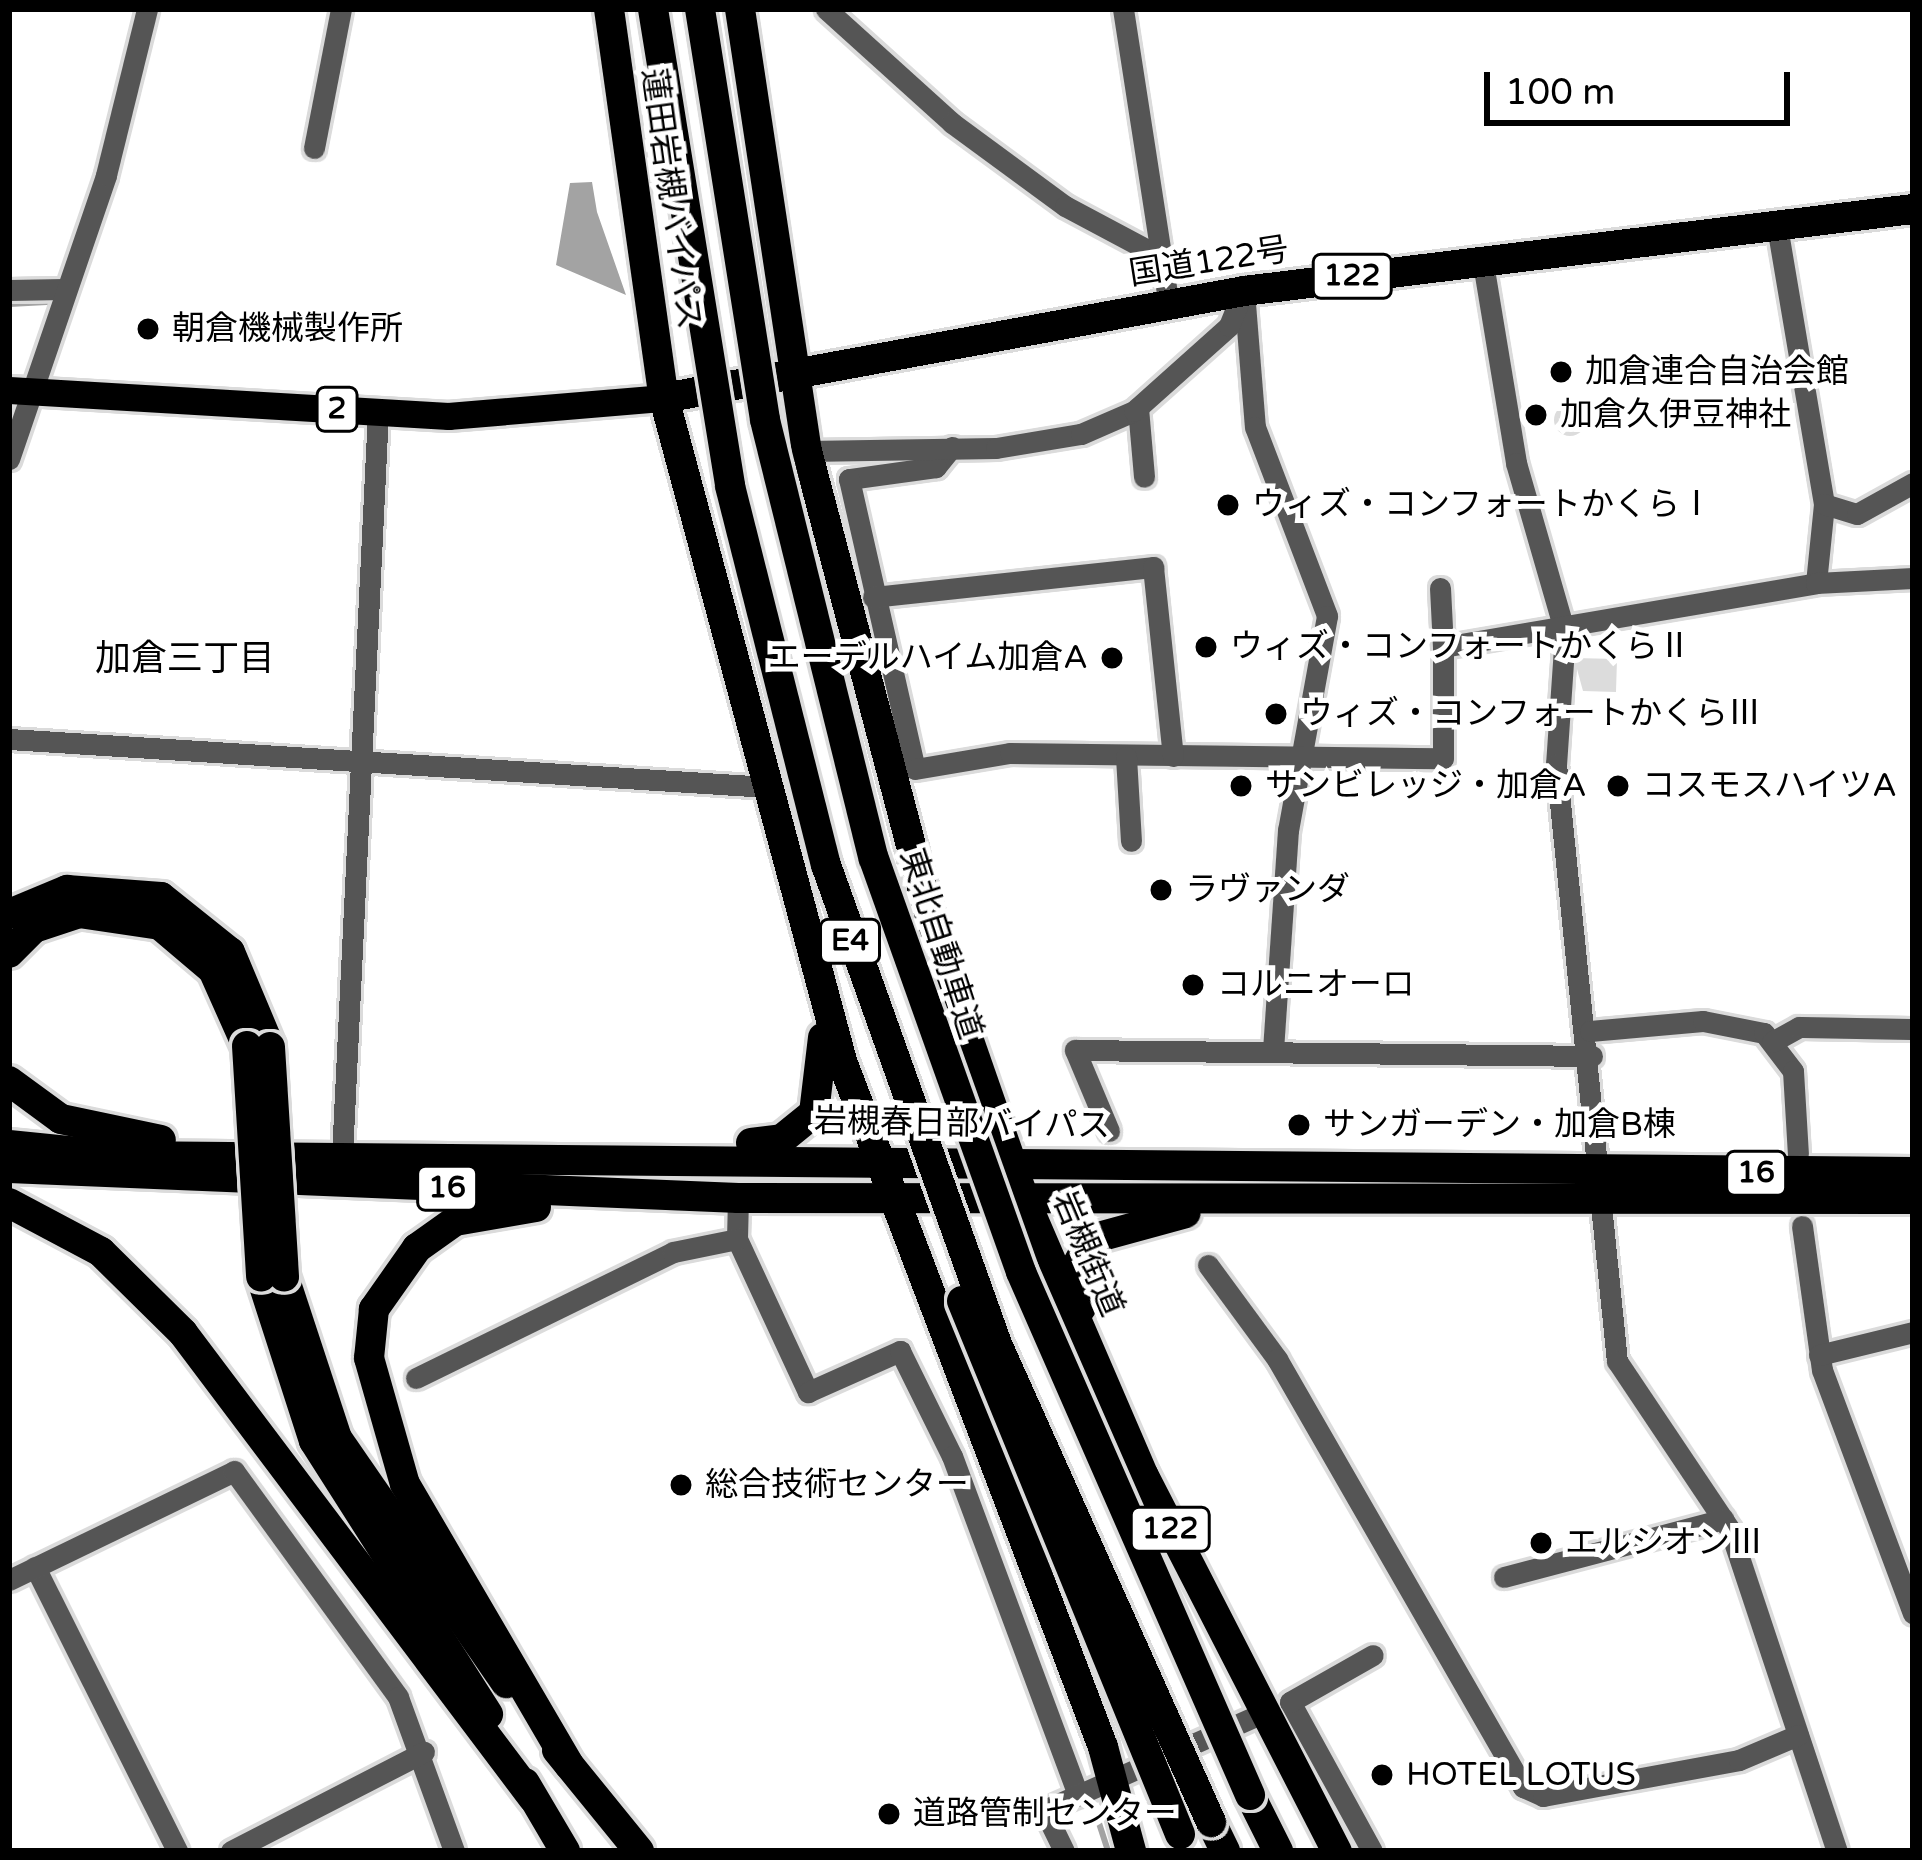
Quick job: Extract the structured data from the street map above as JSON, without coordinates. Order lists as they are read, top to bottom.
{
  "streets": {
    "highway": [
      "蓮田岩槻バイパス",
      "国道122号",
      "122",
      "E4",
      "東北自動車道",
      "岩槻春日部バイパス",
      "16",
      "岩槻街道"
    ],
    "main road": ["2"]
  },
  "crossings": [
    ["蓮田岩槻バイパス", "国道122号"],
    ["蓮田岩槻バイパス", "2"],
    ["国道122号", "122"],
    ["国道122号", "2"],
    ["国道122号", "岩槻街道"],
    ["122", "岩槻街道"],
    ["岩槻春日部バイパス", "岩槻街道"]
  ],
  "districts": ["加倉三丁目"],
  "places": [
    "朝倉機械製作所",
    "加倉連合自治会館",
    "加倉久伊豆神社",
    "ウィズ・コンフォートかくらⅠ",
    "ウィズ・コンフォートかくらⅡ",
    "エーデルハイム加倉A",
    "ウィズ・コンフォートかくらⅢ",
    "サンビレッジ・加倉A",
    "コスモスハイツA",
    "ラヴァンダ",
    "コルニオーロ",
    "サンガーデン・加倉B棟",
    "総合技術センター",
    "エルシオンⅢ",
    "HOTEL LOTUS",
    "道路管制センター"
  ],
  "scale_bar": "100 m"
}
